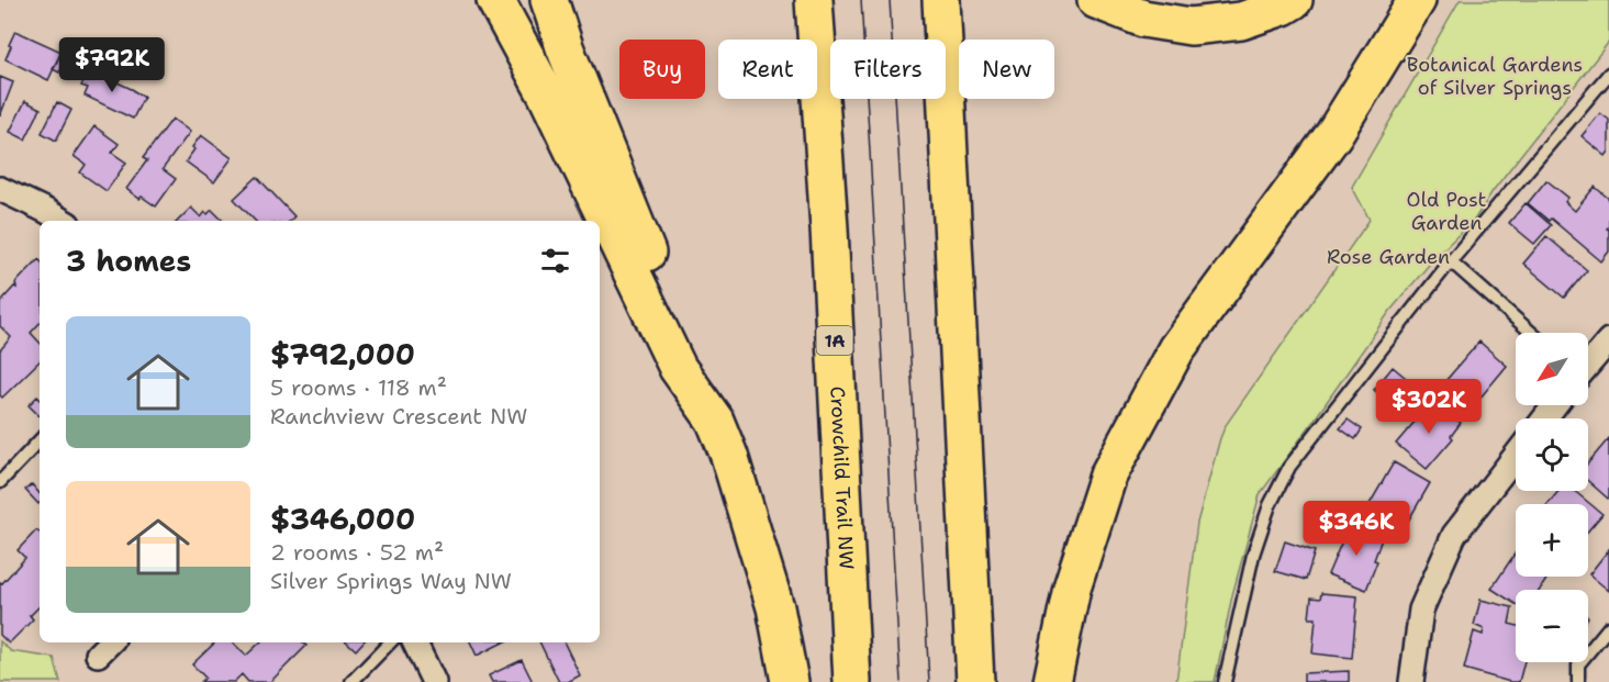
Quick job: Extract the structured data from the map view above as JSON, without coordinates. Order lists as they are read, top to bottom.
{
  "streets": {
    "highway": ["1A", "Crowchild Trail NW"]
  },
  "parks": ["Botanical Gardens of Silver Springs", "Old Post Garden", "Rose Garden"],
  "north": "bottom left",
  "page": {
    "price": ["$792K", "$302K", "$346K"],
    "chip": [
      "Buy",
      "Rent",
      "Filters",
      "New"
    ],
    "heading": "3 homes",
    "list": [
      {
        "name": "$792,000",
        "note": "5 rooms · 118 m² · Ranchview Crescent NW"
      },
      {
        "name": "$346,000",
        "note": "2 rooms · 52 m² · Silver Springs Way NW"
      }
    ],
    "map_buttons": ["+", "−"]
  }
}
